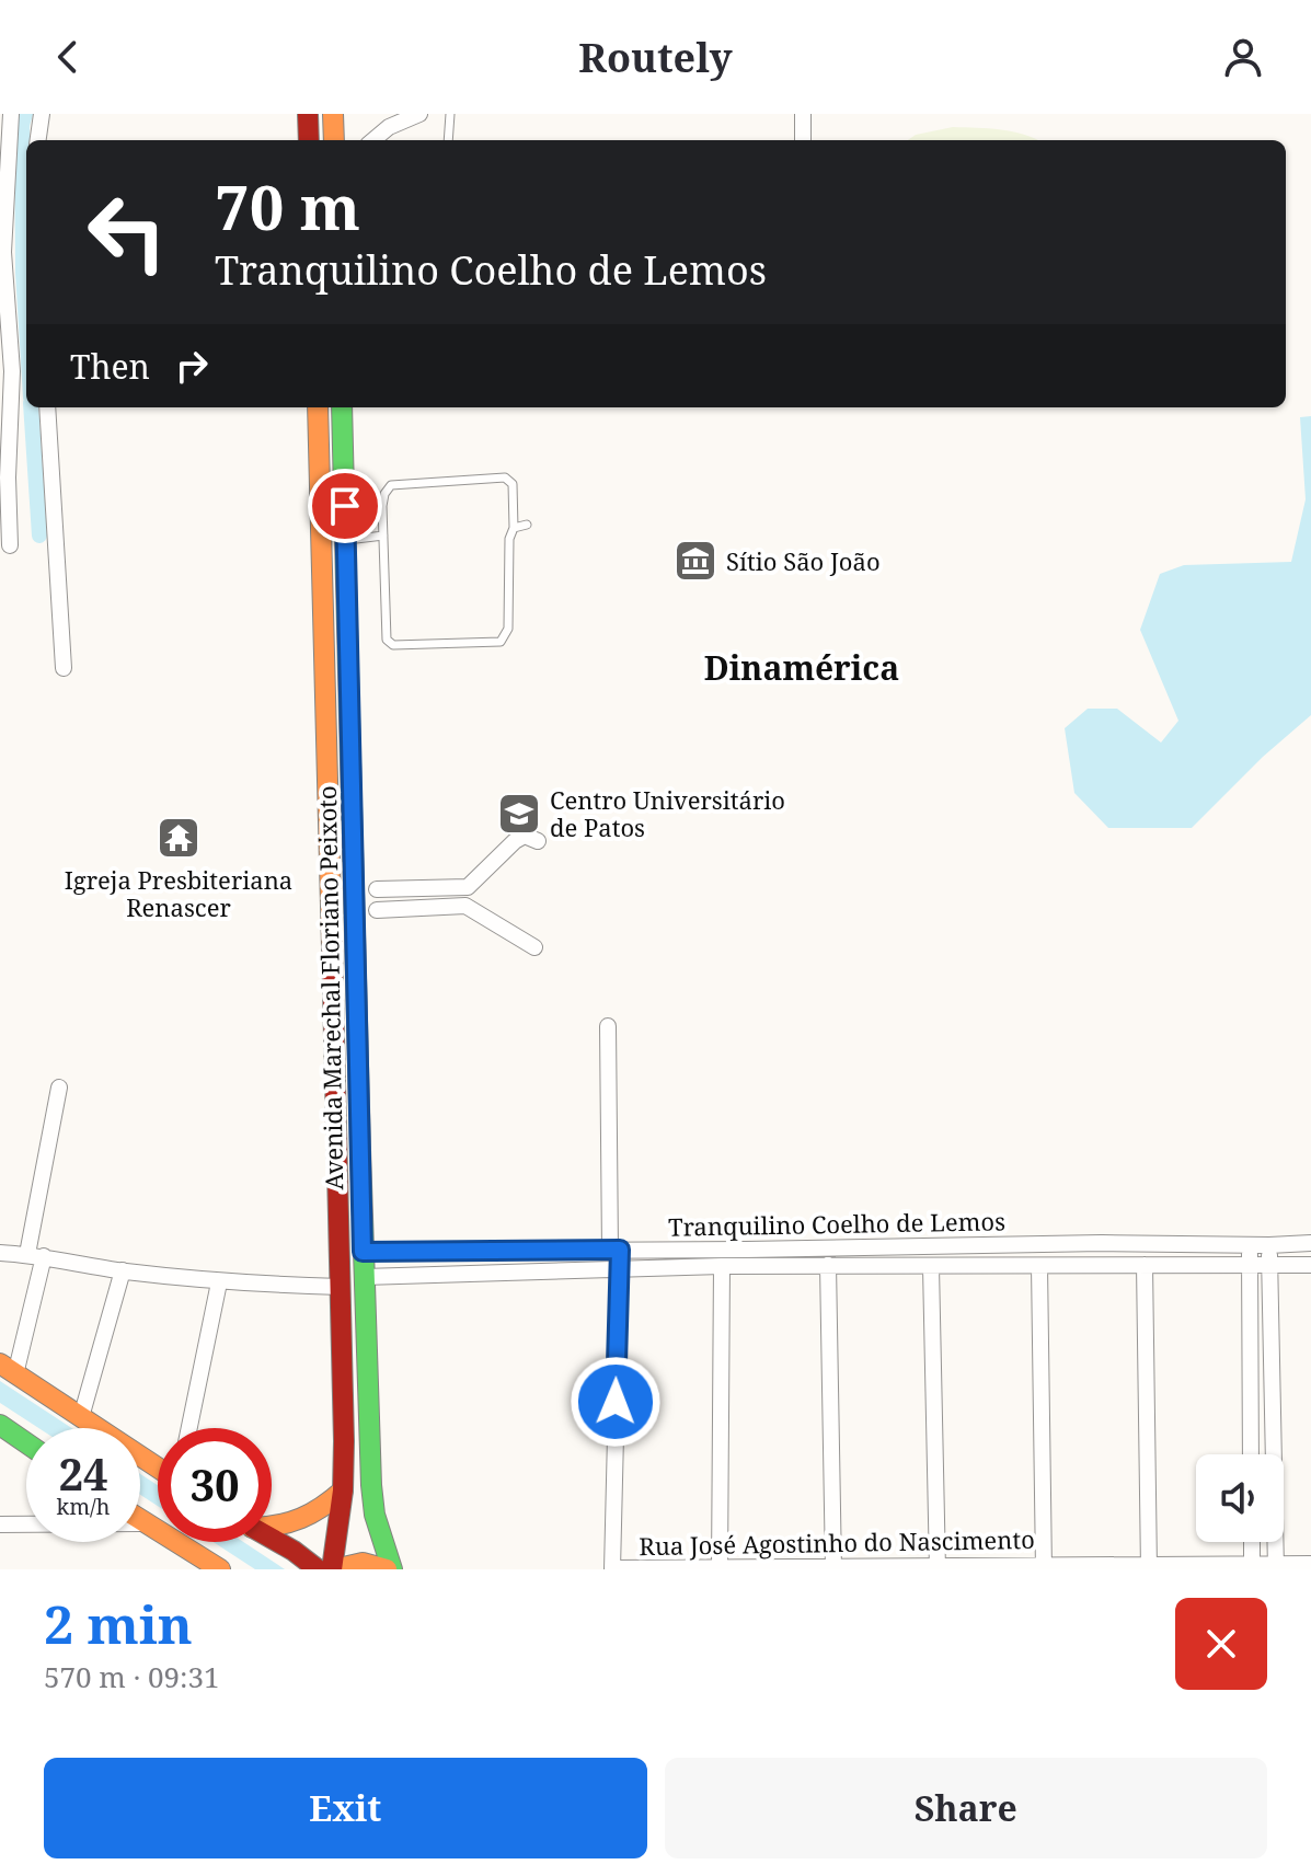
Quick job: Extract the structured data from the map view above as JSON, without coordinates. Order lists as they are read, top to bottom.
{
  "streets": {
    "main road": ["Avenida Marechal Floriano Peixoto"],
    "street": ["Tranquilino Coelho de Lemos", "Rua José Agostinho do Nascimento"]
  },
  "crossings": [
    ["Avenida Marechal Floriano Peixoto", "Tranquilino Coelho de Lemos"],
    ["Tranquilino Coelho de Lemos", "Rua José Agostinho do Nascimento"]
  ],
  "districts": ["Dinamérica"],
  "places": {
    "museum": ["Sítio São João"],
    "school or university": ["Centro Universitário de Patos"],
    "temple": ["Igreja Presbiteriana Renascer"]
  },
  "page": {
    "header": "Routely",
    "turn": ["70 m", "Tranquilino Coelho de Lemos"],
    "then": "Then",
    "speed": "24 km/h",
    "limit": "30",
    "heading": ["2 min", "570 m · 09:31"],
    "buttons": ["Exit", "Share"]
  }
}
